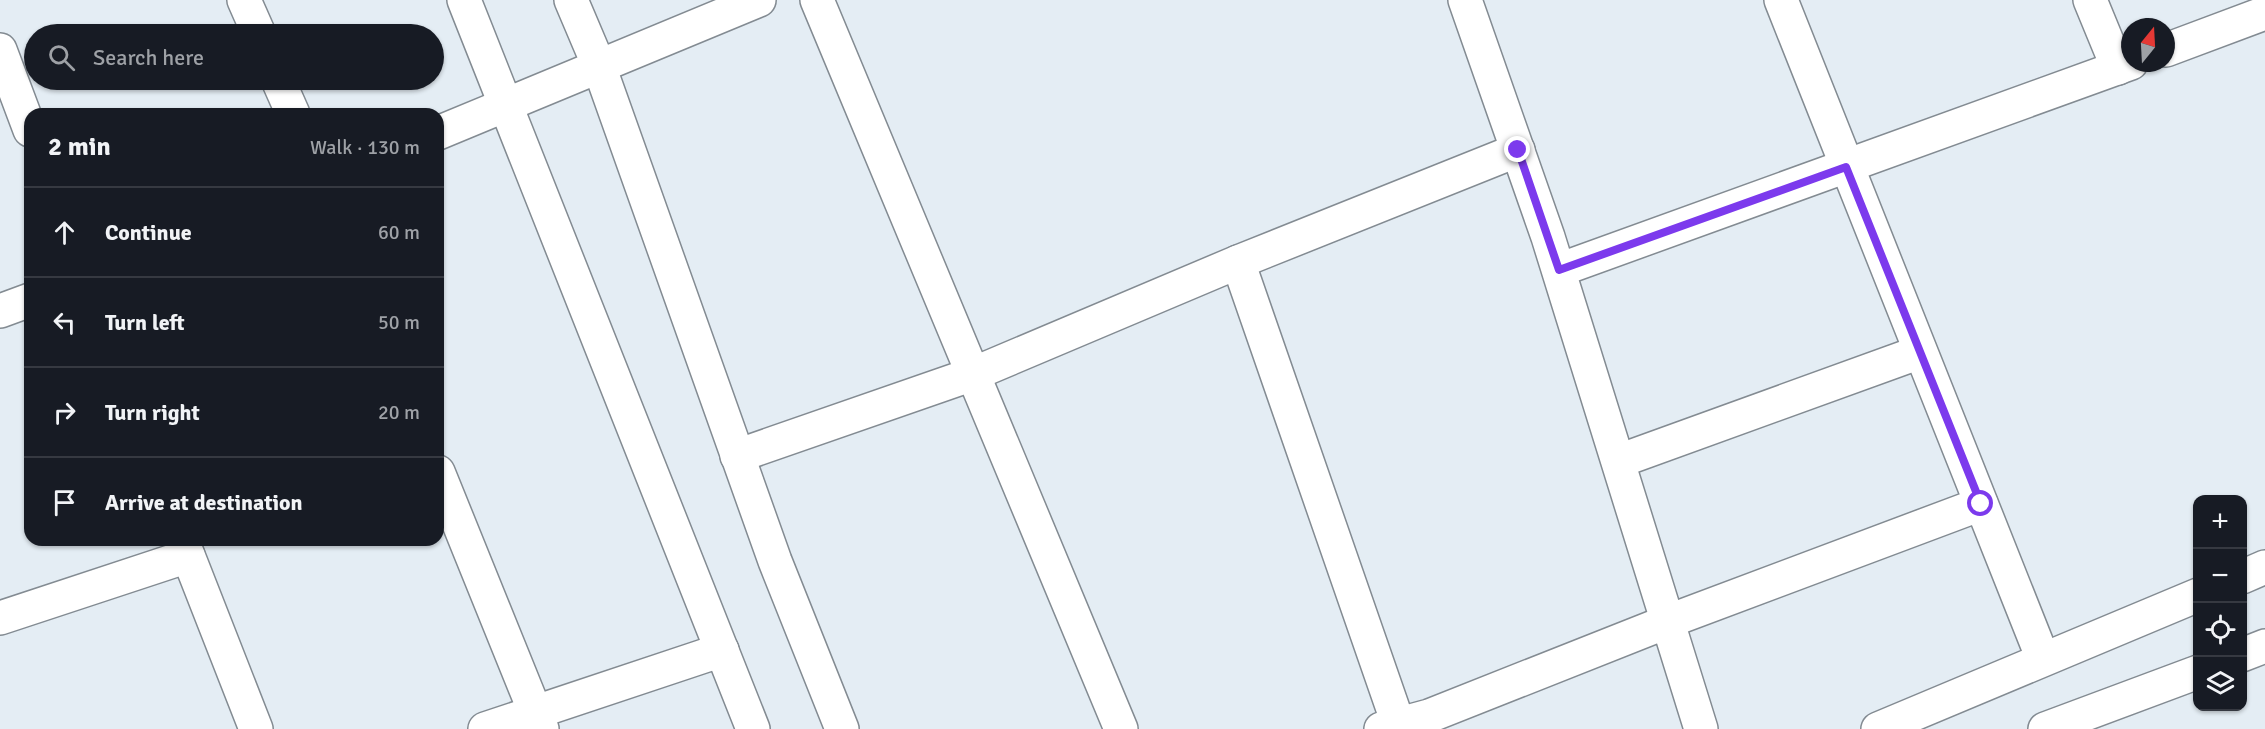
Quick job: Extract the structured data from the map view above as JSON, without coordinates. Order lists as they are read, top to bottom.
{
  "north": "top",
  "page": {
    "search": "Search here",
    "heading": ["2 min", "Walk · 130 m"],
    "list": [
      ["Continue", "60 m"],
      ["Turn left", "50 m"],
      ["Turn right", "20 m"],
      "Arrive at destination"
    ],
    "map_buttons": ["+", "−"]
  }
}
